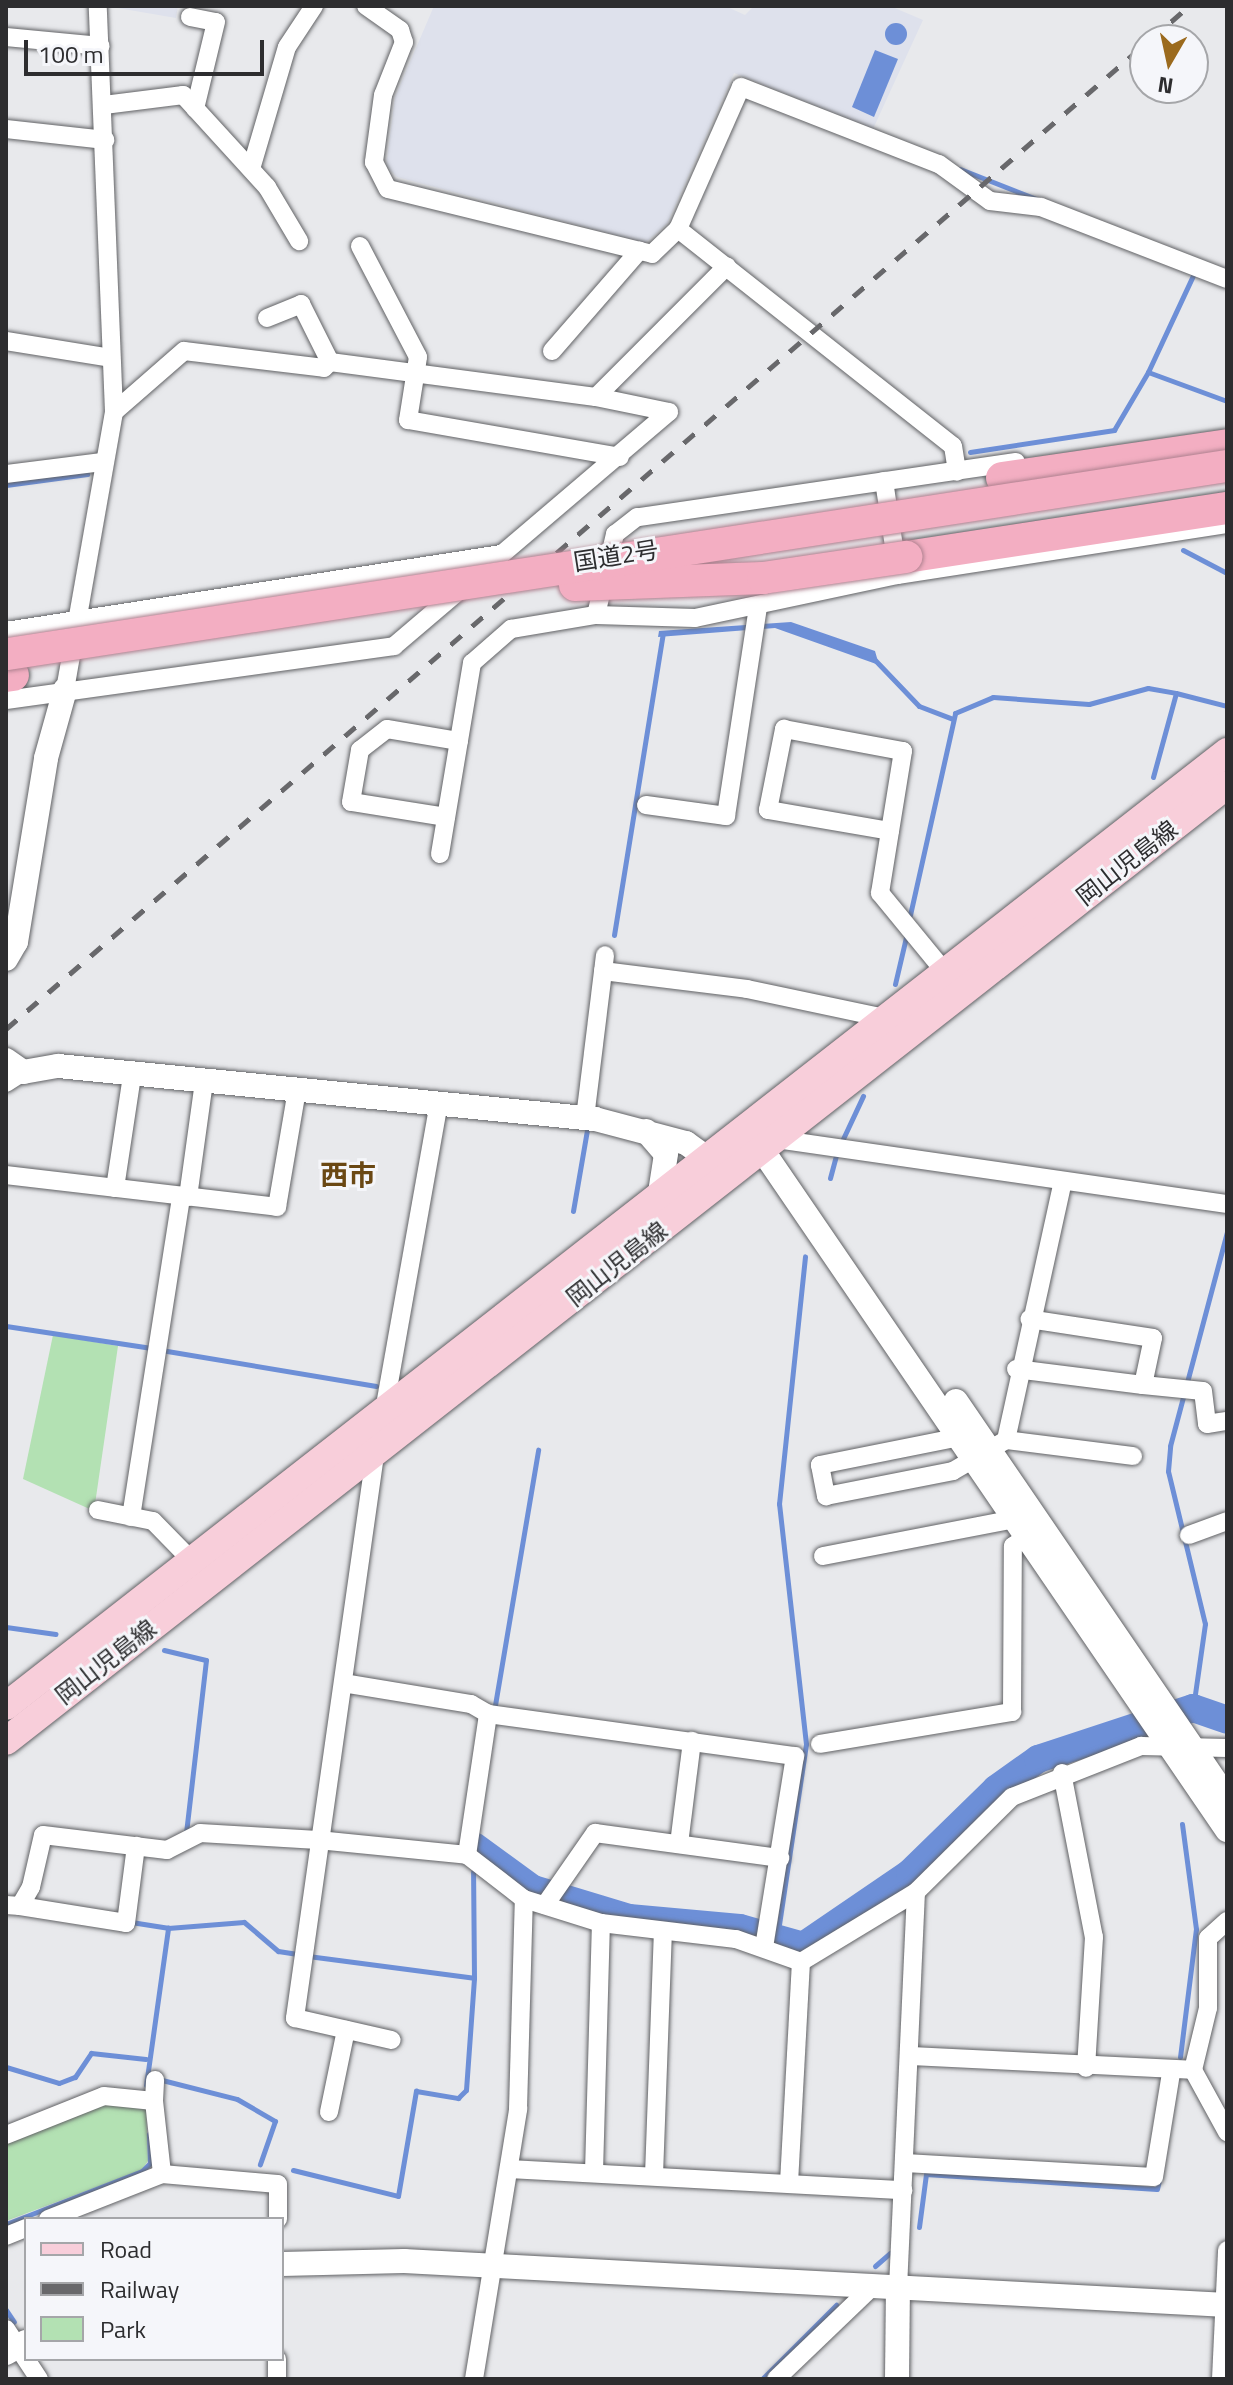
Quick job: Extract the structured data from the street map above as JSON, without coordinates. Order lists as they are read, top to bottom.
{
  "streets": {
    "highway": ["国道2号"],
    "main road": ["岡山児島線"]
  },
  "districts": ["西市"],
  "legend": ["Road", "Railway", "Park"],
  "scale_bar": "100 m",
  "north": "bottom"
}
